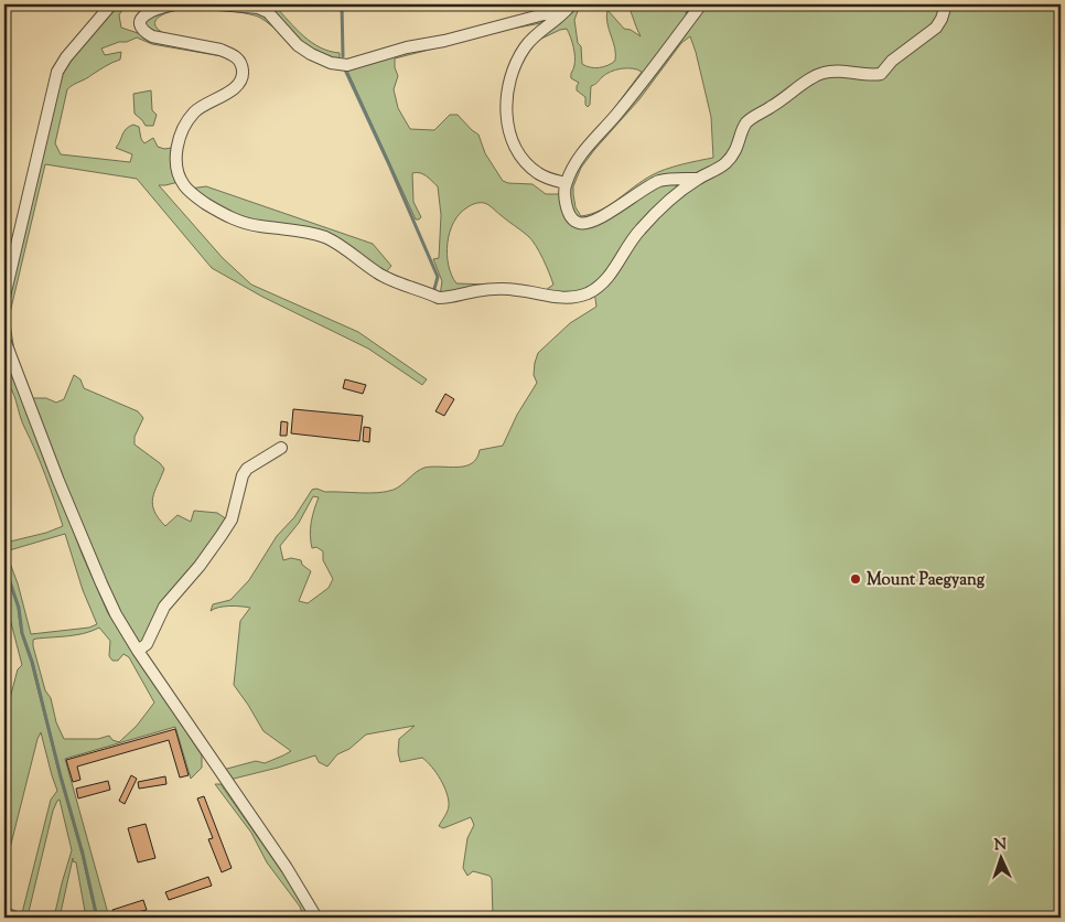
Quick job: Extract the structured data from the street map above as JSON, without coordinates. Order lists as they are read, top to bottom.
{
  "places": ["Mount Paegyang"],
  "north": "top"
}
